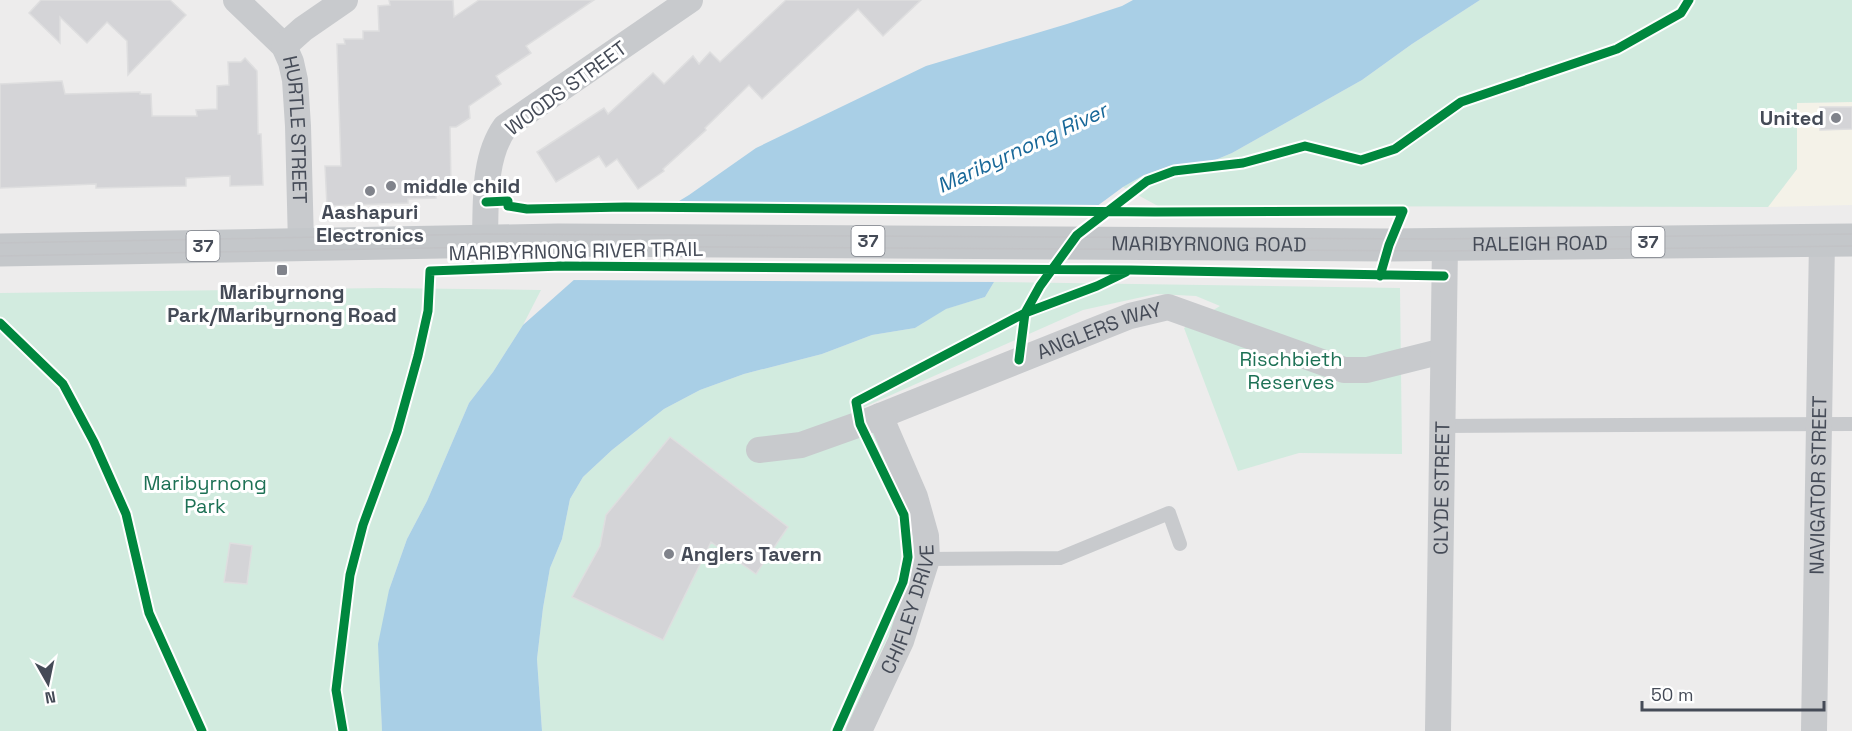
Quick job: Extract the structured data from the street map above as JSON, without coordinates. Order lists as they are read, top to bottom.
{
  "streets": {
    "main road": ["37", "MARIBYRNONG ROAD", "RALEIGH ROAD"],
    "street": [
      "WOODS STREET",
      "HURTLE STREET",
      "ANGLERS WAY",
      "NAVIGATOR STREET",
      "CLYDE STREET",
      "CHIFLEY DRIVE"
    ],
    "cycle path": ["MARIBYRNONG RIVER TRAIL"]
  },
  "crossings": [
    ["WOODS STREET", "MARIBYRNONG ROAD"],
    ["HURTLE STREET", "MARIBYRNONG ROAD"],
    ["MARIBYRNONG ROAD", "RALEIGH ROAD"],
    ["MARIBYRNONG ROAD", "CLYDE STREET"],
    ["RALEIGH ROAD", "NAVIGATOR STREET"],
    ["RALEIGH ROAD", "CLYDE STREET"],
    ["ANGLERS WAY", "CLYDE STREET"],
    ["ANGLERS WAY", "CHIFLEY DRIVE"]
  ],
  "water": ["Maribyrnong River"],
  "parks": ["Rischbieth Reserves", "Maribyrnong Park"],
  "places": {
    "other": [
      "United",
      "middle child",
      "Aashapuri Electronics",
      "Anglers Tavern"
    ],
    "transit": ["Maribyrnong Park/Maribyrnong Road"]
  },
  "scale_bar": "50 m",
  "north": "bottom"
}
